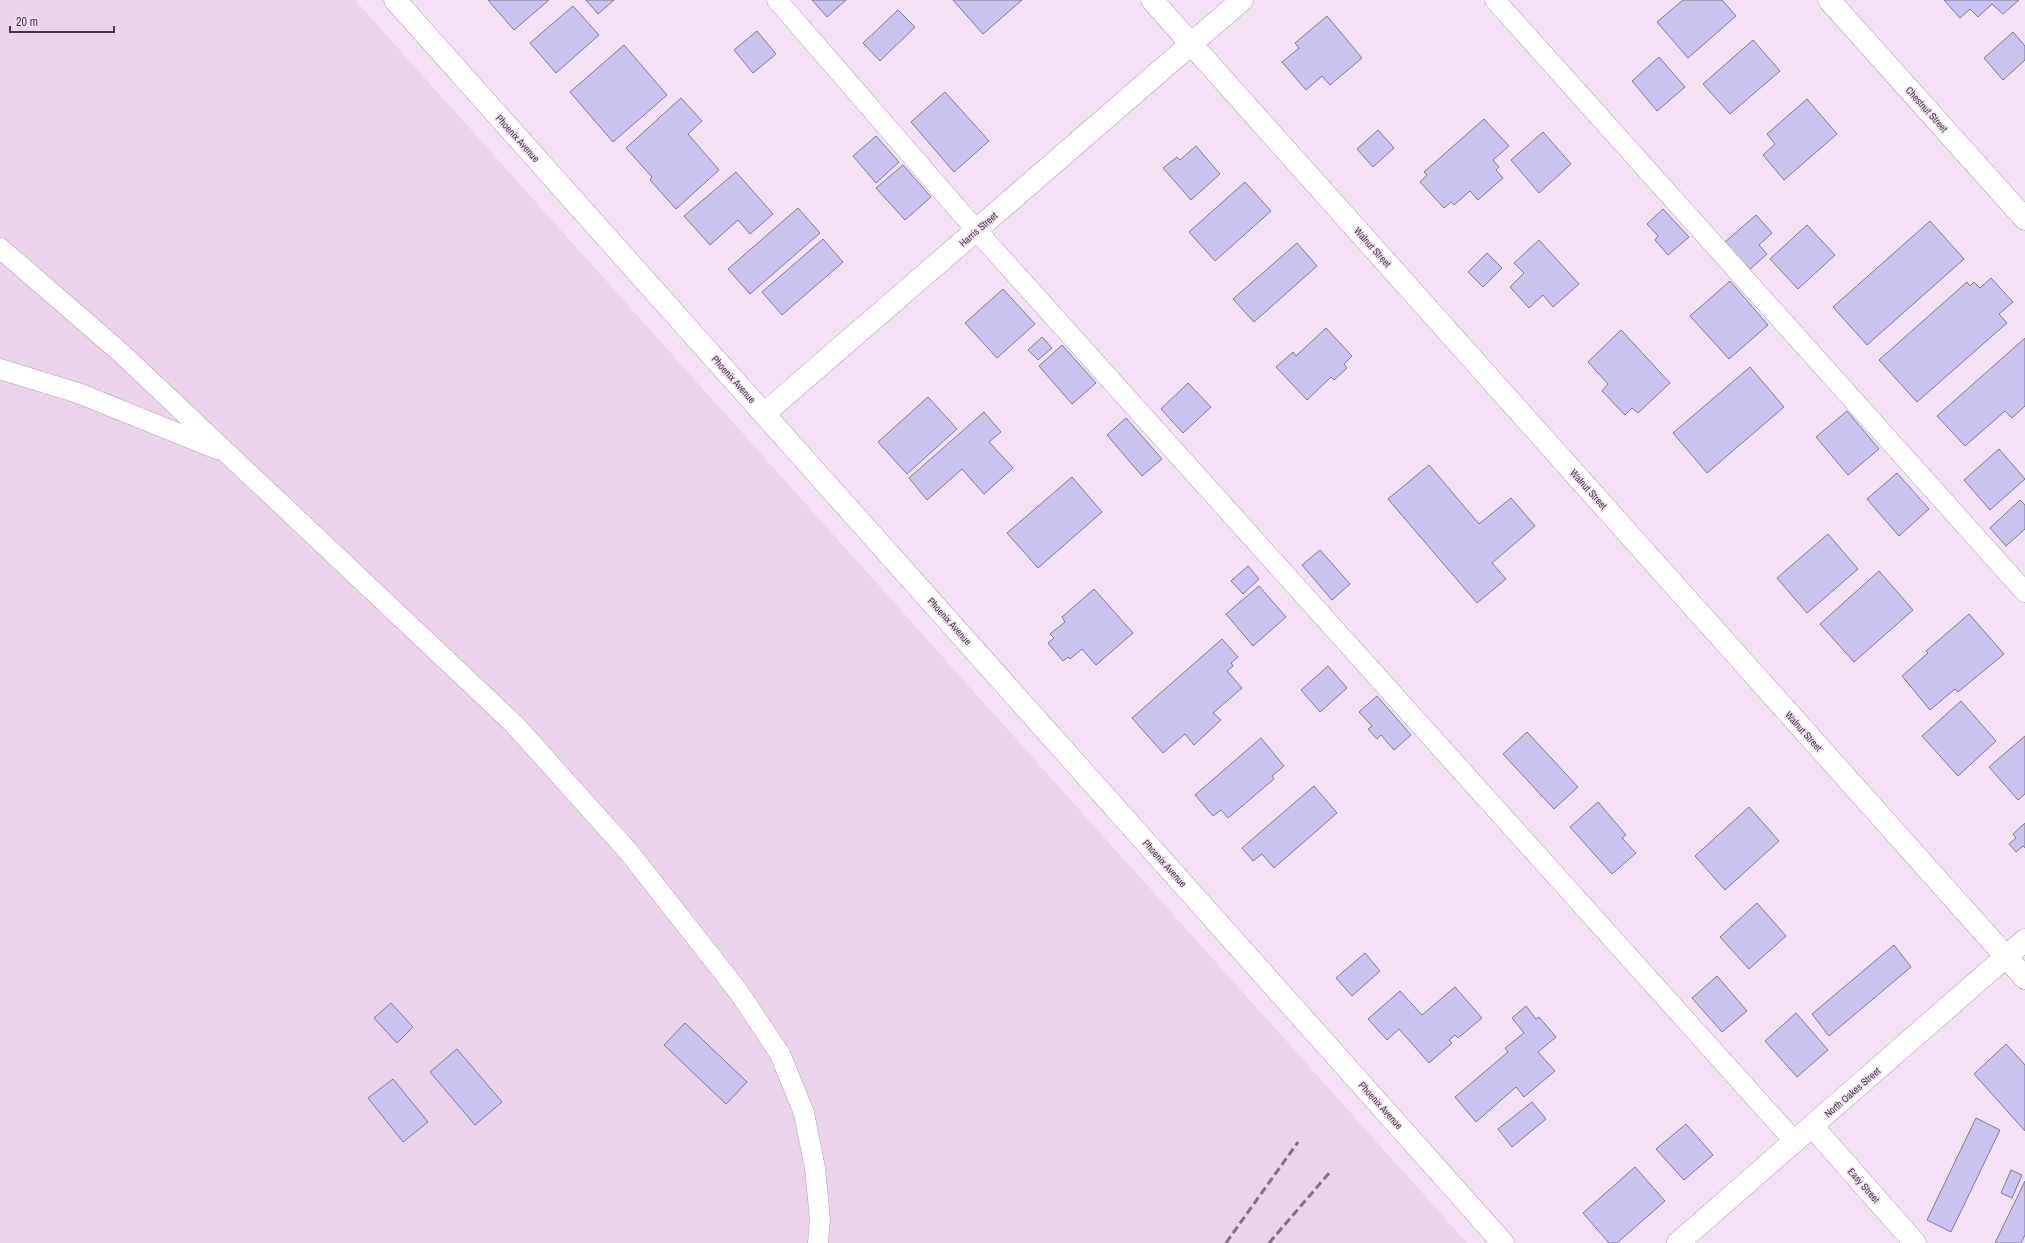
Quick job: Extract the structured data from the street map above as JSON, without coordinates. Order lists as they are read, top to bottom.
{
  "streets": {
    "street": [
      "Chestnut Street",
      "Phoenix Avenue",
      "Harris Street",
      "Walnut Street",
      "North Oakes Street",
      "Easy Street"
    ]
  },
  "crossings": [
    ["Phoenix Avenue", "Harris Street"],
    ["Harris Street", "Walnut Street"],
    ["Walnut Street", "North Oakes Street"],
    ["North Oakes Street", "Easy Street"]
  ],
  "scale_bar": "20 m"
}
